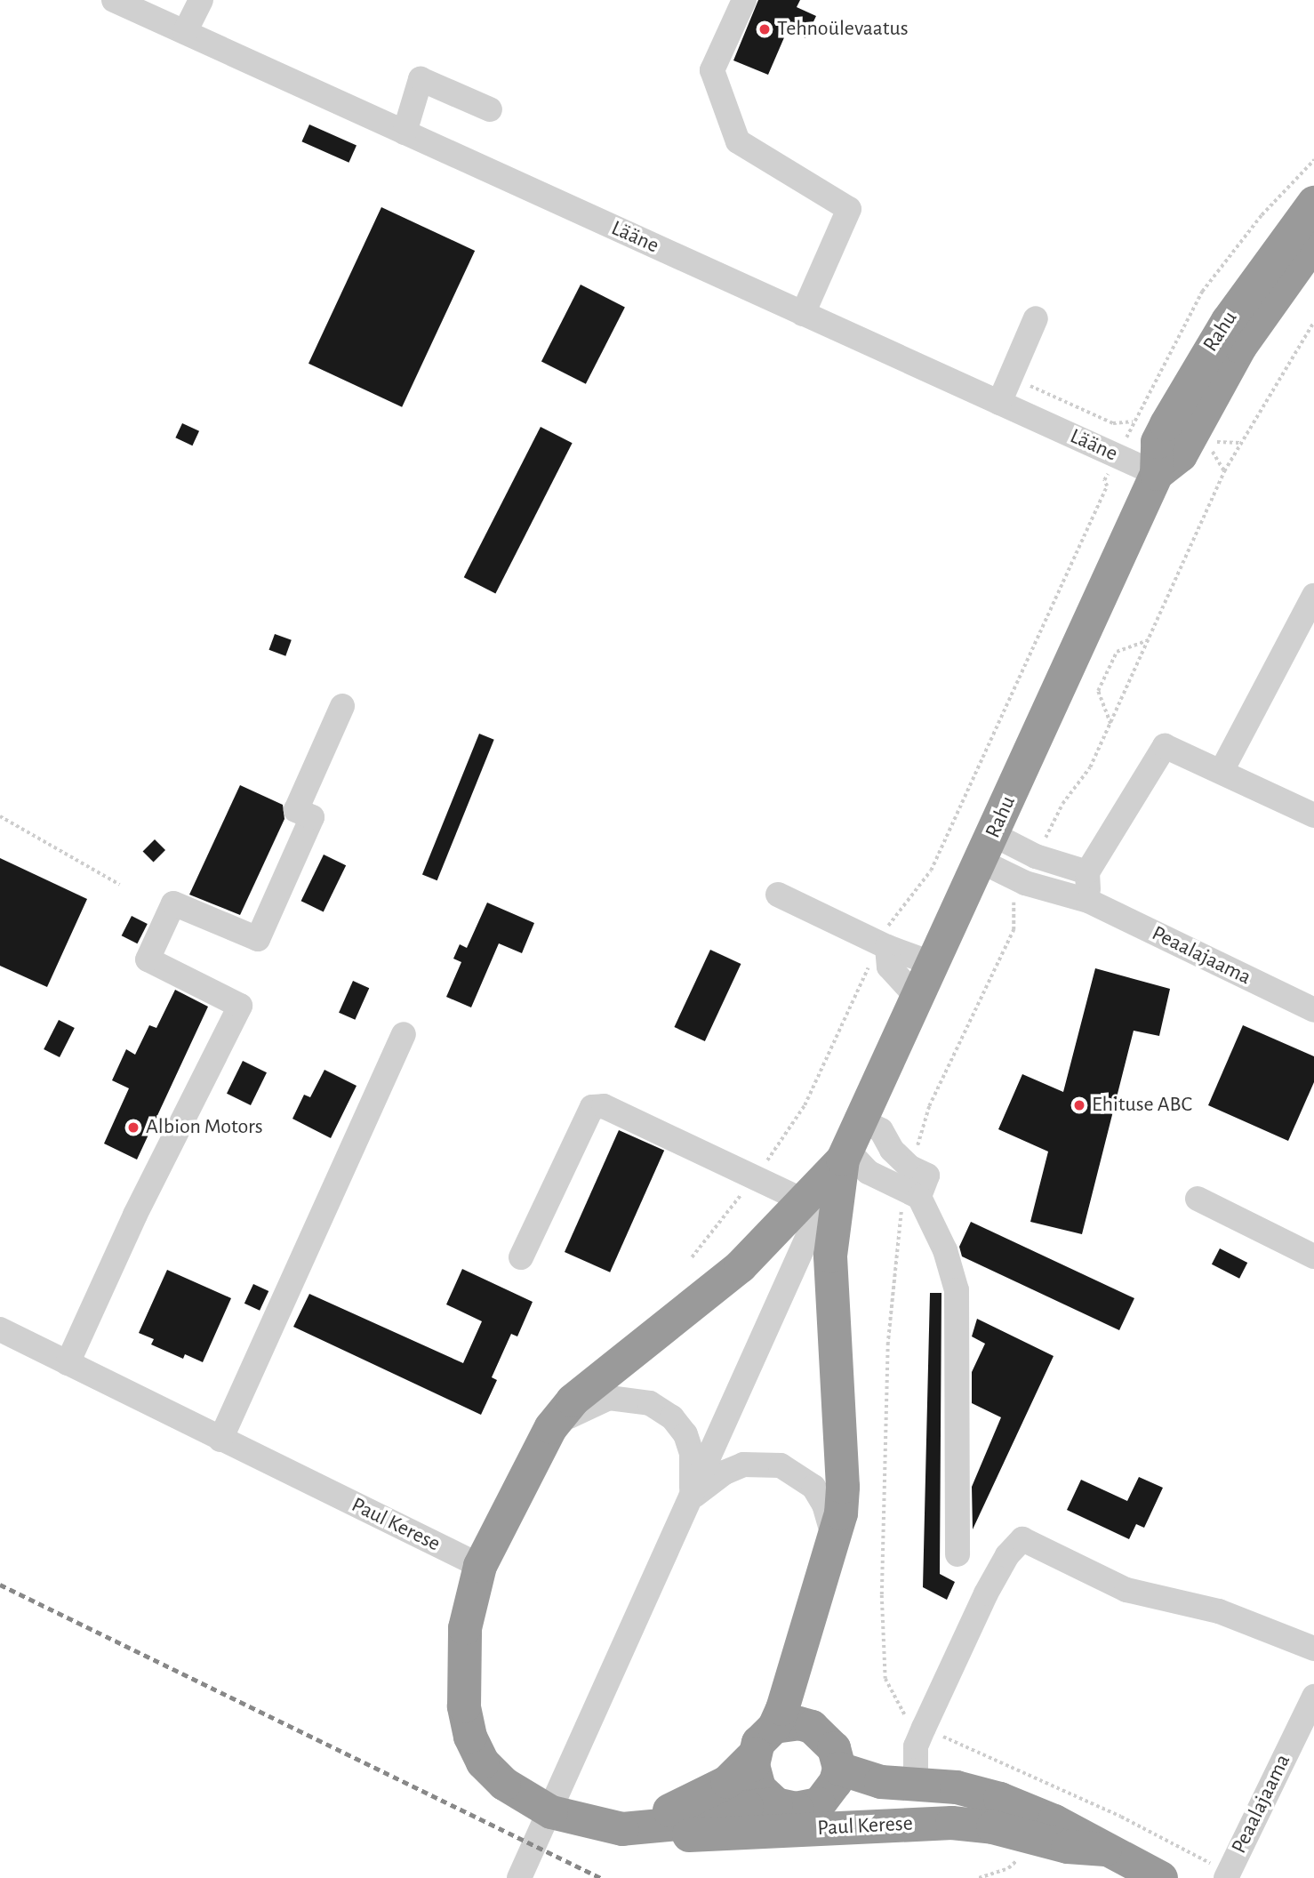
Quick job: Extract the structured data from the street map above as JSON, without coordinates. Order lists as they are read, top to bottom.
{
  "streets": {
    "highway": ["Rahu", "Paul Kerese"],
    "street": ["Lääne", "Peaalajaama"]
  },
  "crossings": [
    ["Lääne", "Rahu"],
    ["Rahu", "Peaalajaama"]
  ],
  "places": ["Tehnoülevaatus", "Ehituse ABC", "Albion Motors"]
}
